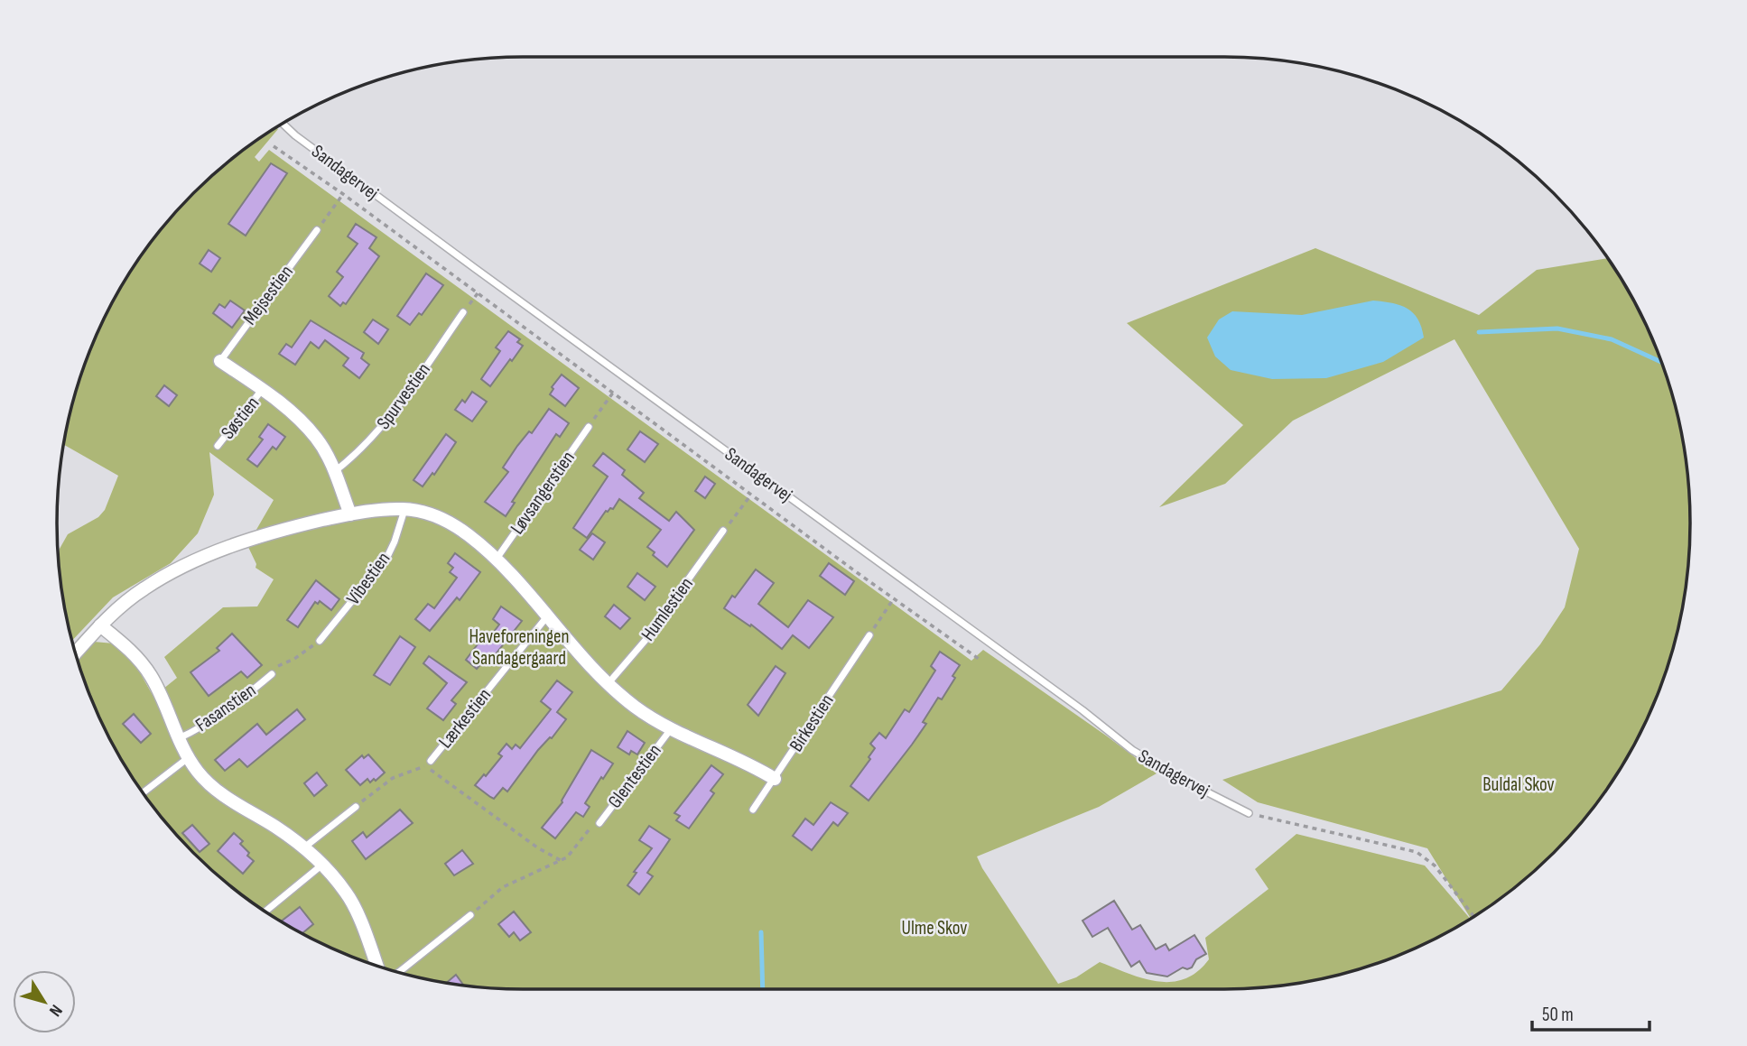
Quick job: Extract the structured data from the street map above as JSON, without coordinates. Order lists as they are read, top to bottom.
{
  "streets": {
    "lane": [
      "Sandagervej",
      "Mejsestien",
      "Spurvestien",
      "Søstien",
      "Løvsangerstien",
      "Vibestien",
      "Humlestien",
      "Fasanstien",
      "Lærkestien",
      "Birkestien",
      "Glentestien"
    ]
  },
  "parks": ["Haveforeningen Sandagergaard", "Buldal Skov", "Ulme Skov"],
  "scale_bar": "50 m",
  "north": "bottom right"
}
